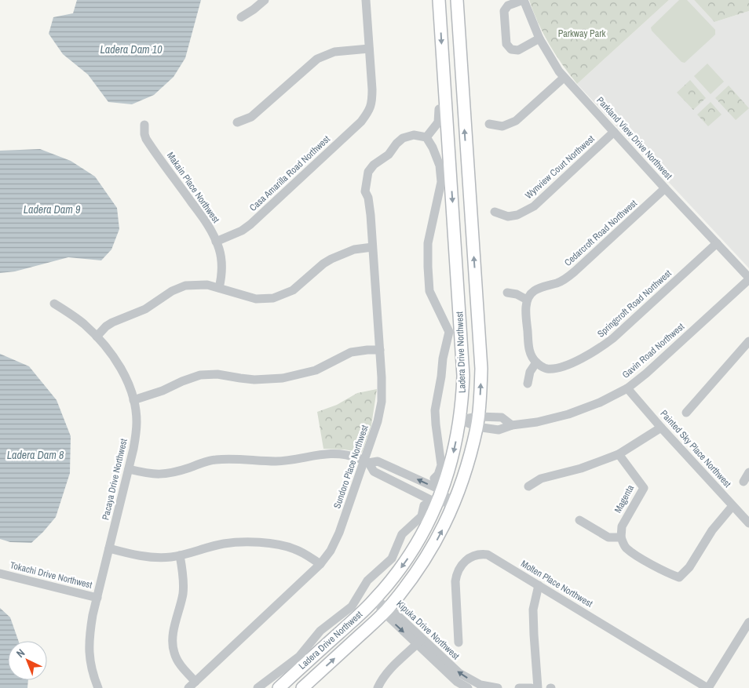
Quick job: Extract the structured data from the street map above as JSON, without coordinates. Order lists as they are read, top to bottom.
{
  "streets": {
    "main road": ["Ladera Drive Northwest"],
    "street": [
      "Parkland View Drive Northwest",
      "Wynview Court Northwest",
      "Casa Amarilla Road Northwest",
      "Makain Place Northwest",
      "Cedarcroft Road Northwest",
      "Springcroft Road Northwest",
      "Gavin Road Northwest",
      "Painted Sky Place Northwest",
      "Sundoro Place Northwest",
      "Pacaya Drive Northwest",
      "Magenta",
      "Tokachi Drive Northwest",
      "Molten Place Northwest",
      "Kipuka Drive Northwest"
    ]
  },
  "crossings": [
    ["Parkland View Drive Northwest", "Wynview Court Northwest"],
    ["Parkland View Drive Northwest", "Cedarcroft Road Northwest"],
    ["Parkland View Drive Northwest", "Springcroft Road Northwest"],
    ["Parkland View Drive Northwest", "Gavin Road Northwest"],
    ["Casa Amarilla Road Northwest", "Makain Place Northwest"],
    ["Gavin Road Northwest", "Ladera Drive Northwest"],
    ["Gavin Road Northwest", "Painted Sky Place Northwest"],
    ["Ladera Drive Northwest", "Kipuka Drive Northwest"],
    ["Pacaya Drive Northwest", "Tokachi Drive Northwest"]
  ],
  "water": ["Ladera Dam 10", "Ladera Dam 9", "Ladera Dam 8"],
  "parks": ["Parkway Park"],
  "north": "top left"
}
